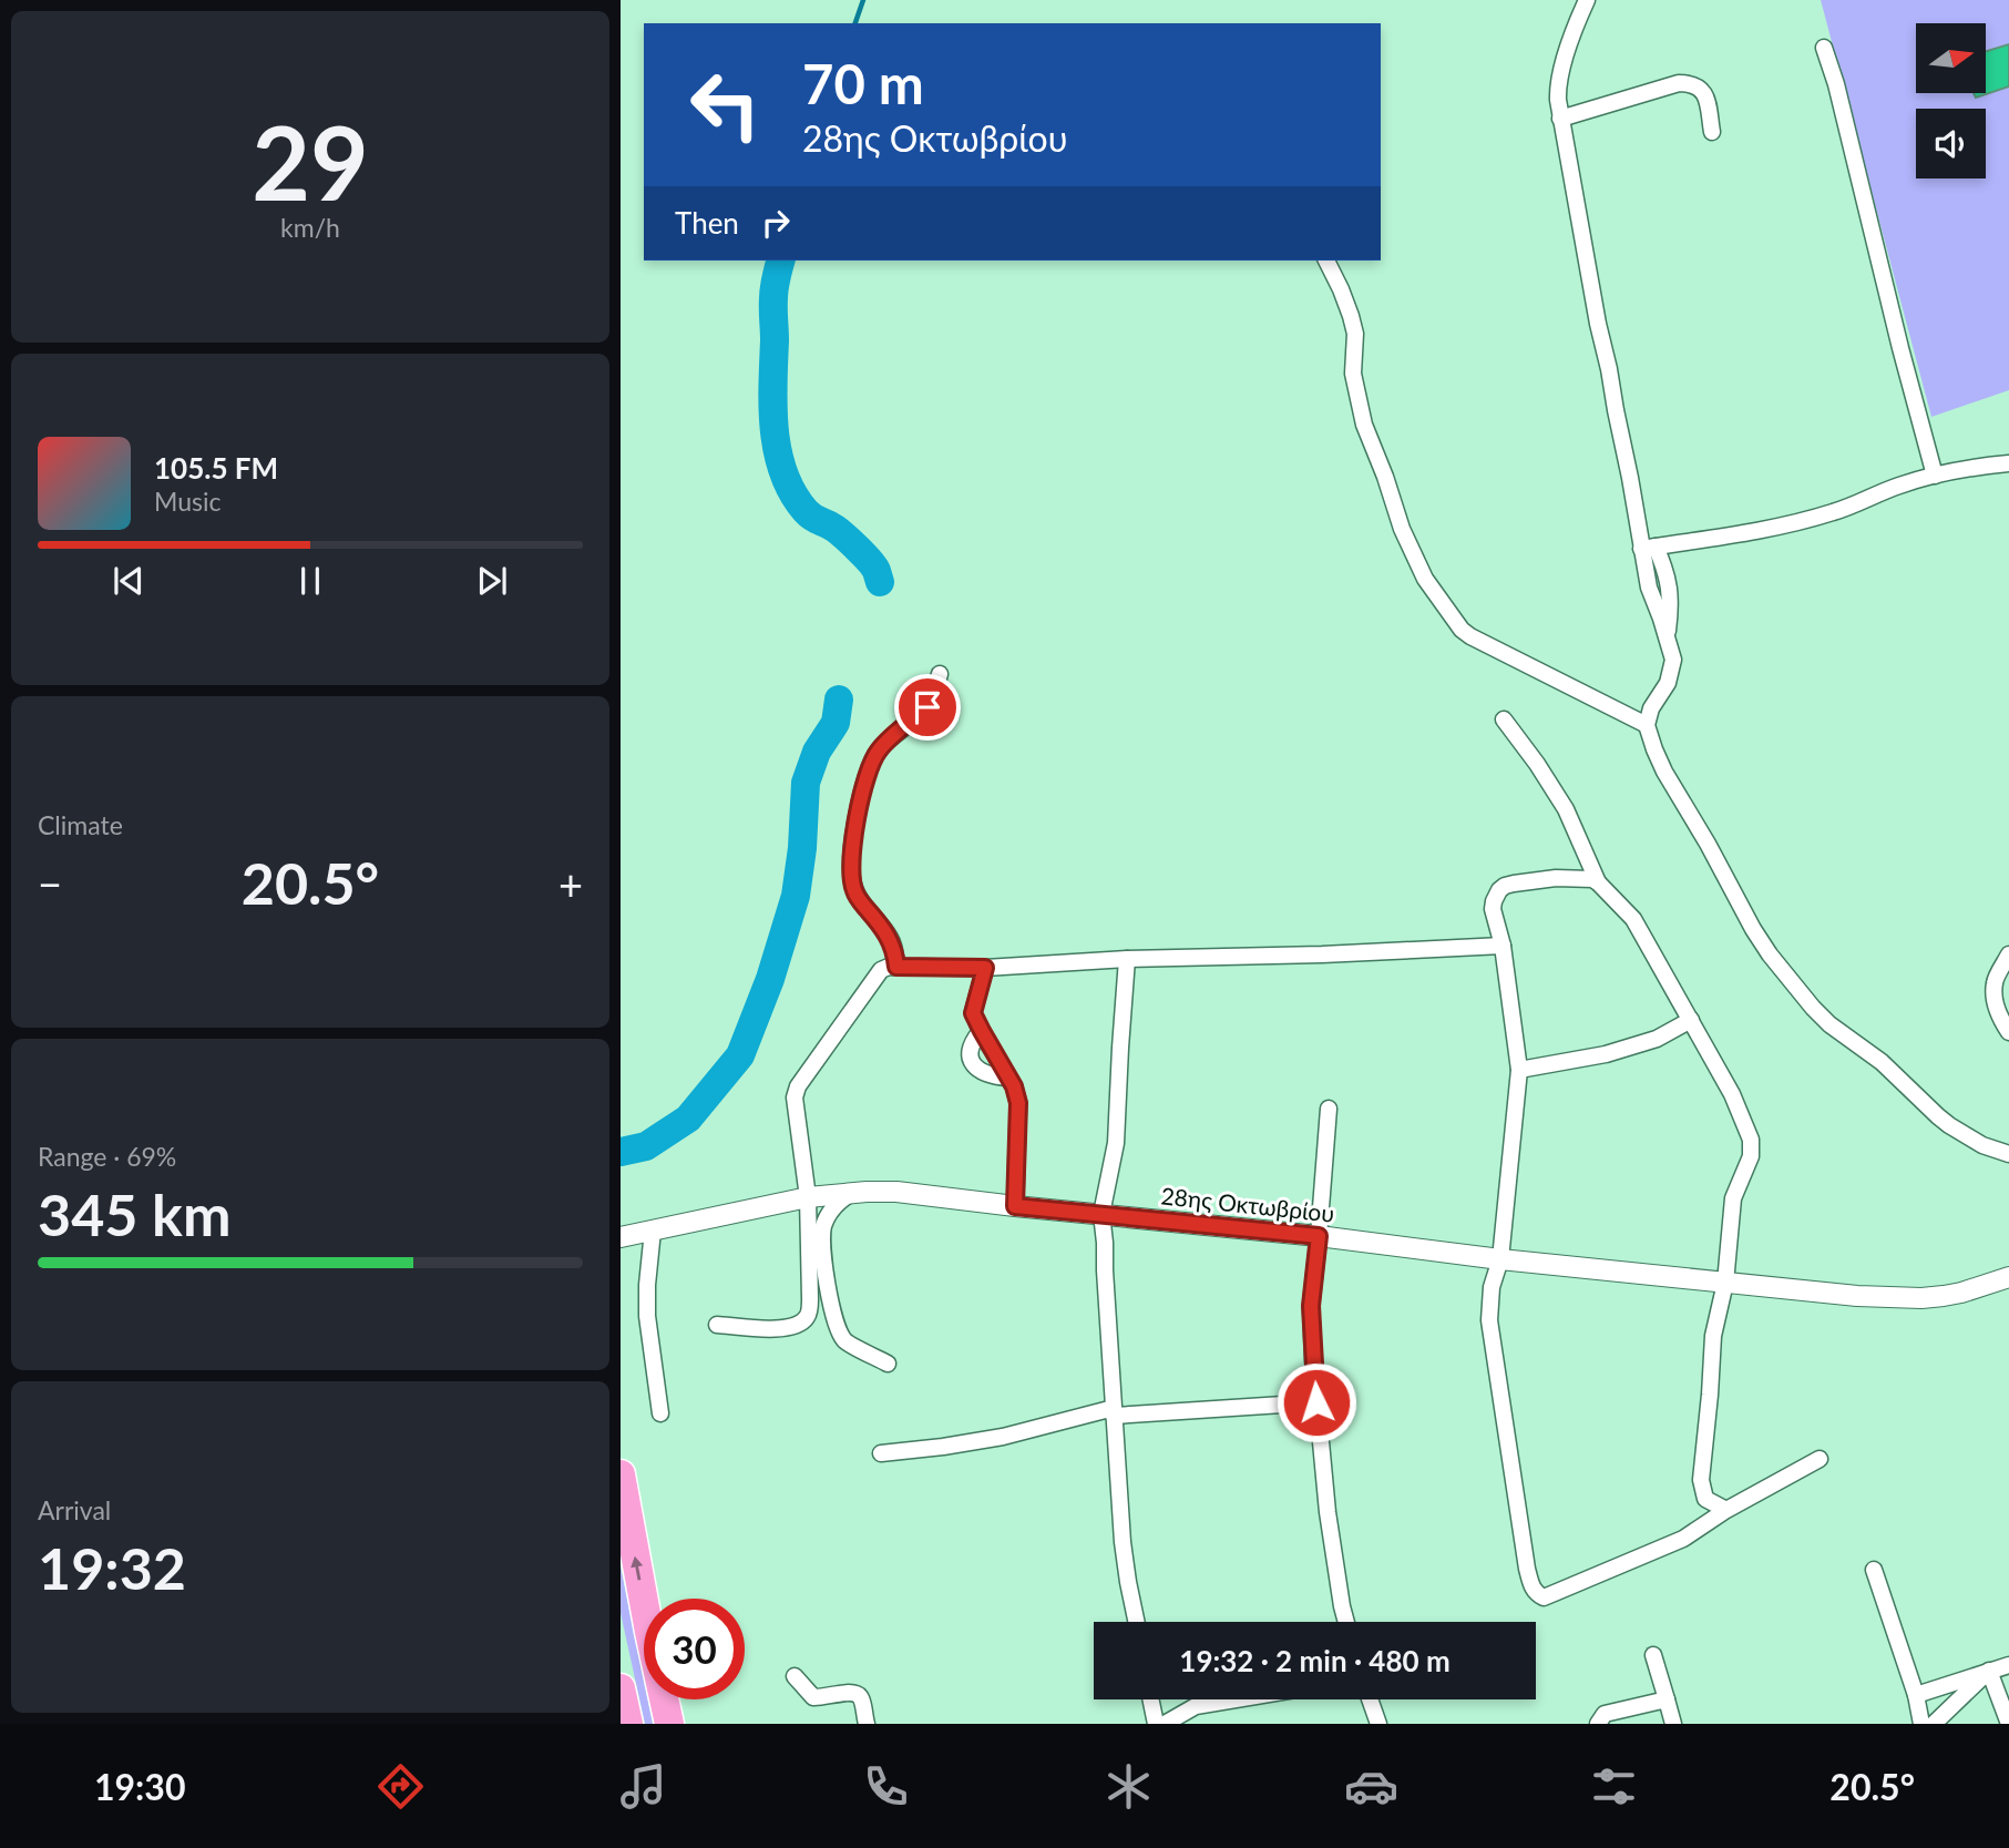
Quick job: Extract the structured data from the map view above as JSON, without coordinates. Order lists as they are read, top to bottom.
{
  "streets": {
    "street": ["28ης Οκτωβρίου"]
  },
  "north": "right",
  "page": {
    "tile": [
      ["29", "km/h"],
      "Climate",
      ["Range · 69%", "345 km"],
      ["Arrival", "19:32"]
    ],
    "turn": ["70 m", "28ης Οκτωβρίου"],
    "then": "Then",
    "song": ["105.5 FM", "Music"],
    "heat": ["−", "20.5°", "+"],
    "limit": "30",
    "trip": "19:32 · 2 min · 480 m",
    "tabs": ["19:30", "20.5°"]
  }
}
